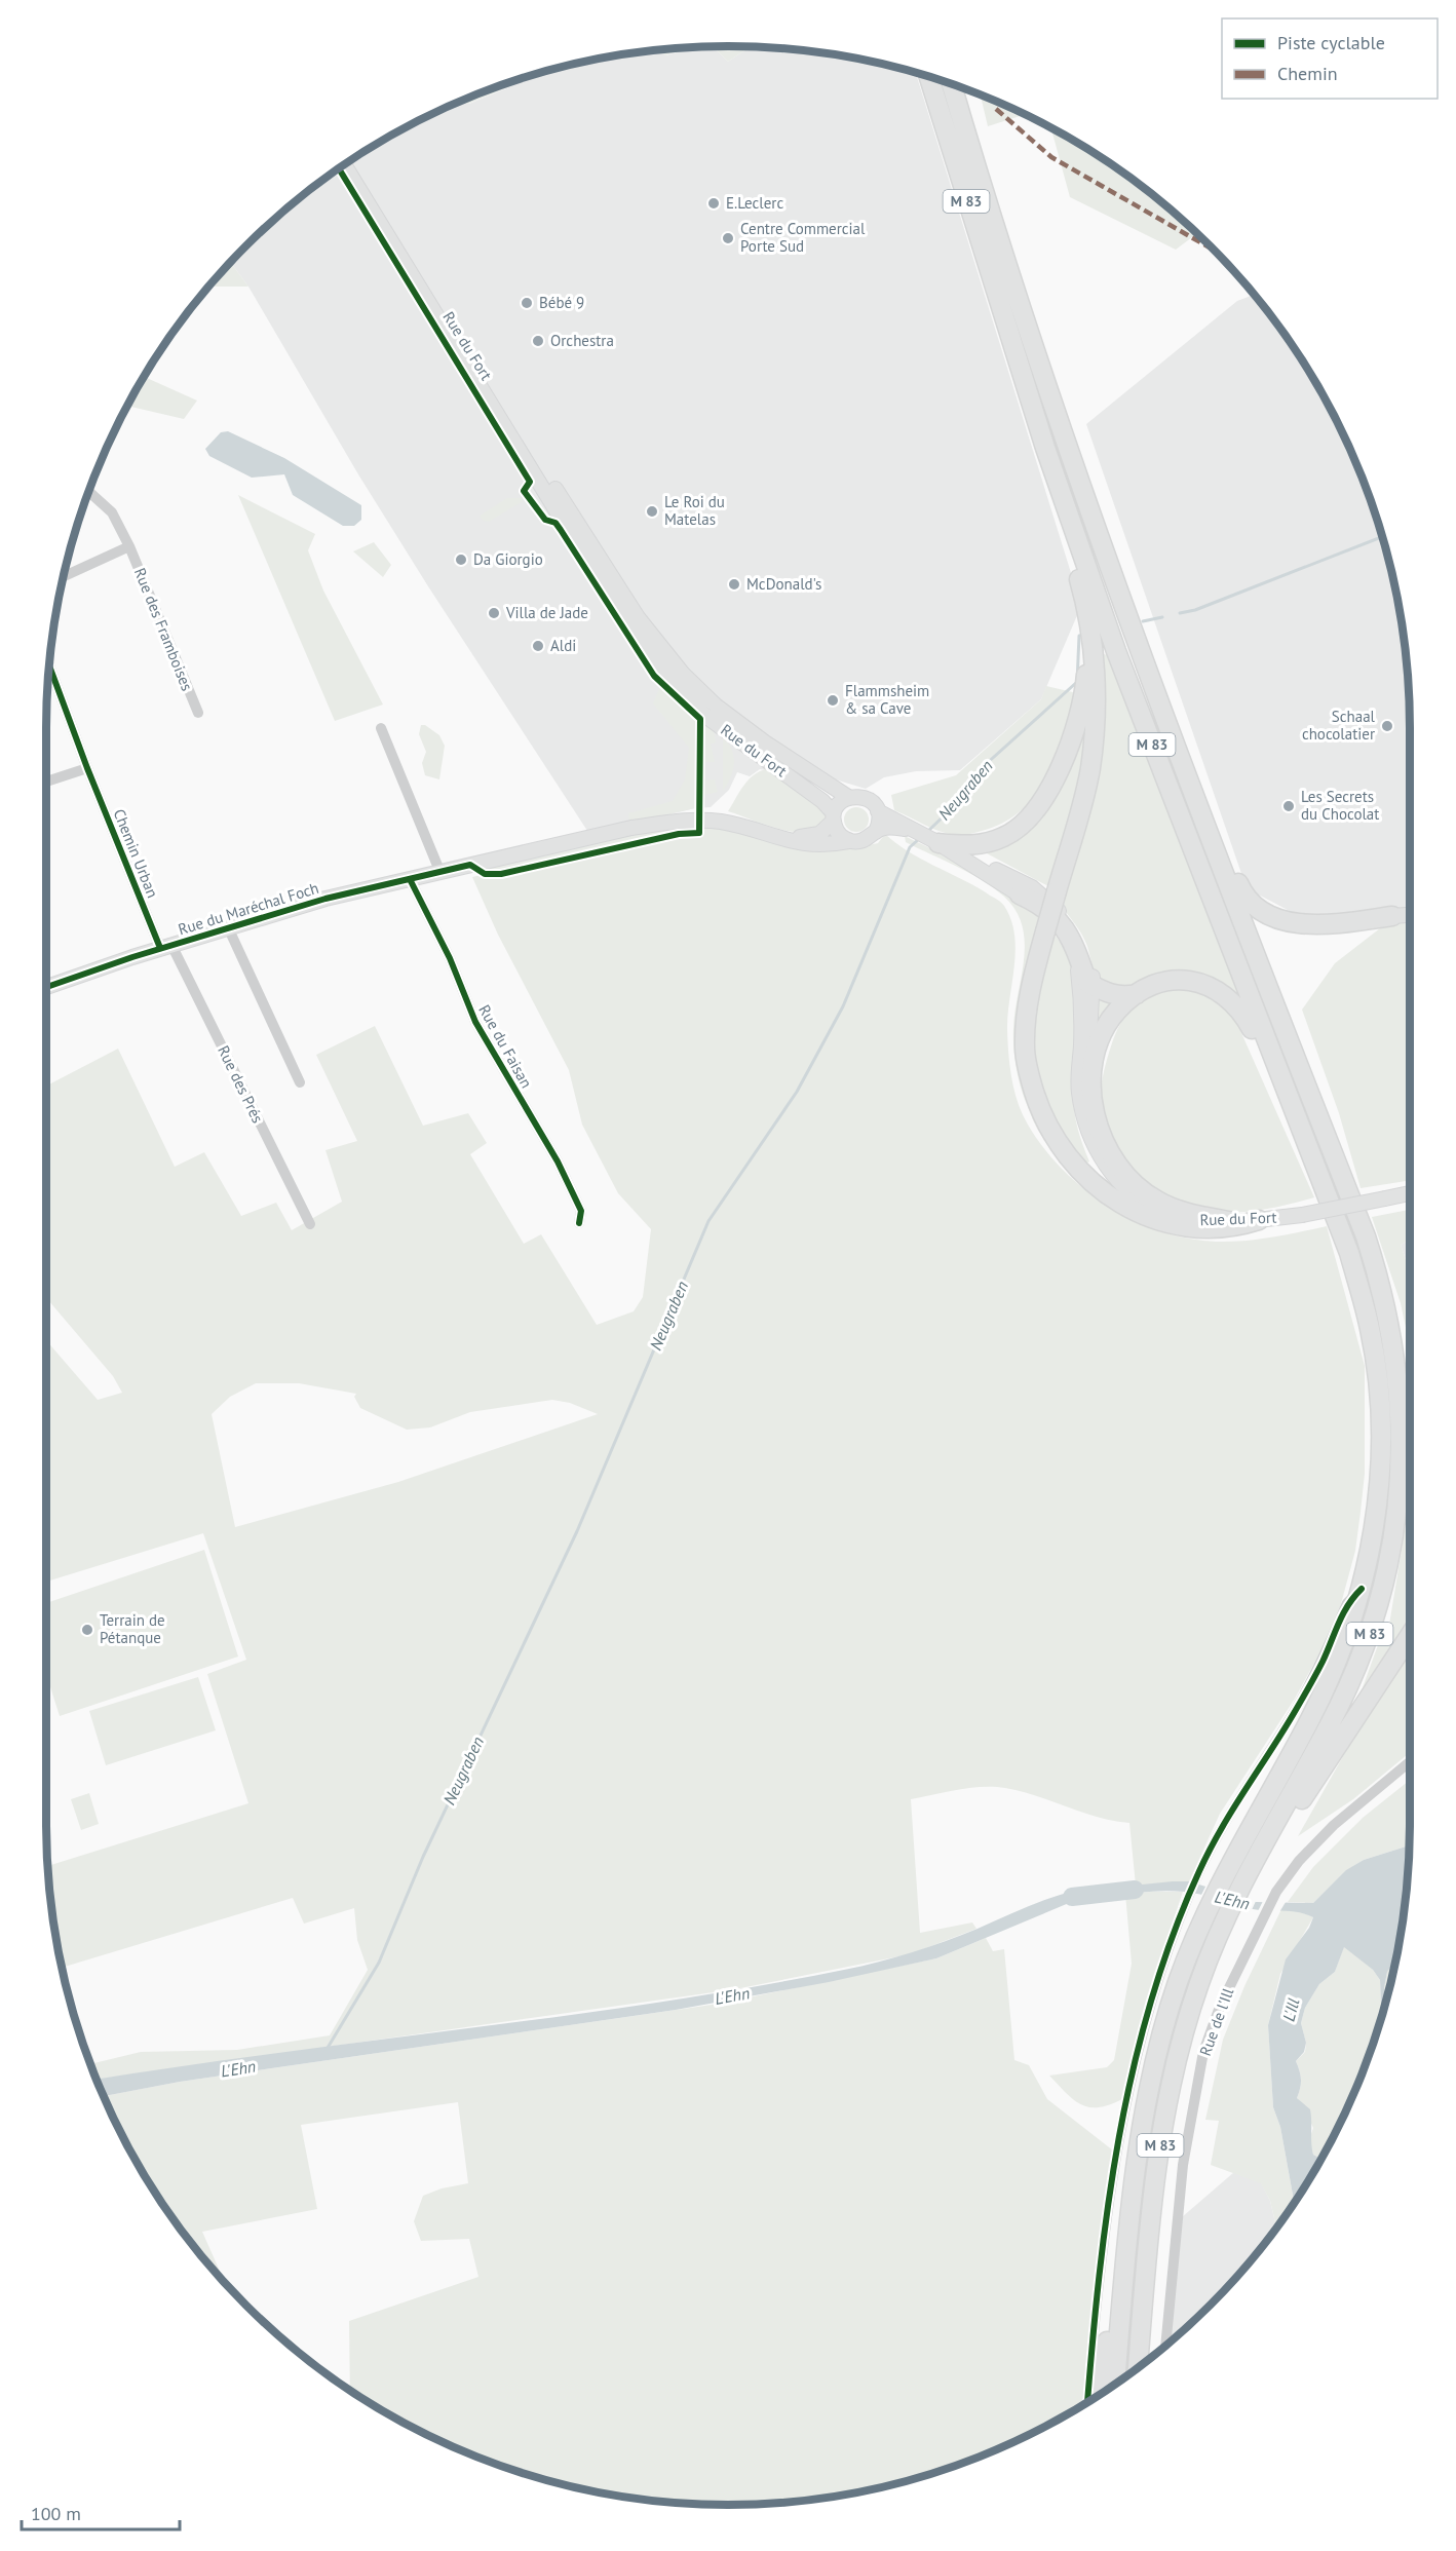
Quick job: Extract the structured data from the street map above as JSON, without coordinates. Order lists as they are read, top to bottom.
{
  "streets": {
    "highway": ["M 83"],
    "main road": ["Rue du Fort", "Rue du Maréchal Foch"],
    "street": [
      "Rue des Framboises",
      "Chemin Urban",
      "Rue du Faisan",
      "Rue des Prés",
      "Rue de l'Ill"
    ]
  },
  "crossings": [
    ["Rue du Fort", "Rue du Maréchal Foch"],
    ["Chemin Urban", "Rue du Maréchal Foch"],
    ["Chemin Urban", "Rue des Prés"],
    ["Rue du Maréchal Foch", "Rue du Faisan"],
    ["Rue du Maréchal Foch", "Rue des Prés"]
  ],
  "water": ["Neugraben", "L'Ehn", "L'Ill"],
  "places": [
    "E.Leclerc",
    "Centre Commercial Porte Sud",
    "Bébé 9",
    "Orchestra",
    "Le Roi du Matelas",
    "Da Giorgio",
    "McDonald's",
    "Villa de Jade",
    "Aldi",
    "Flammsheim & sa Cave",
    "Schaal chocolatier",
    "Les Secrets du Chocolat",
    "Terrain de Pétanque"
  ],
  "legend": ["Piste cyclable", "Chemin"],
  "scale_bar": "100 m"
}
